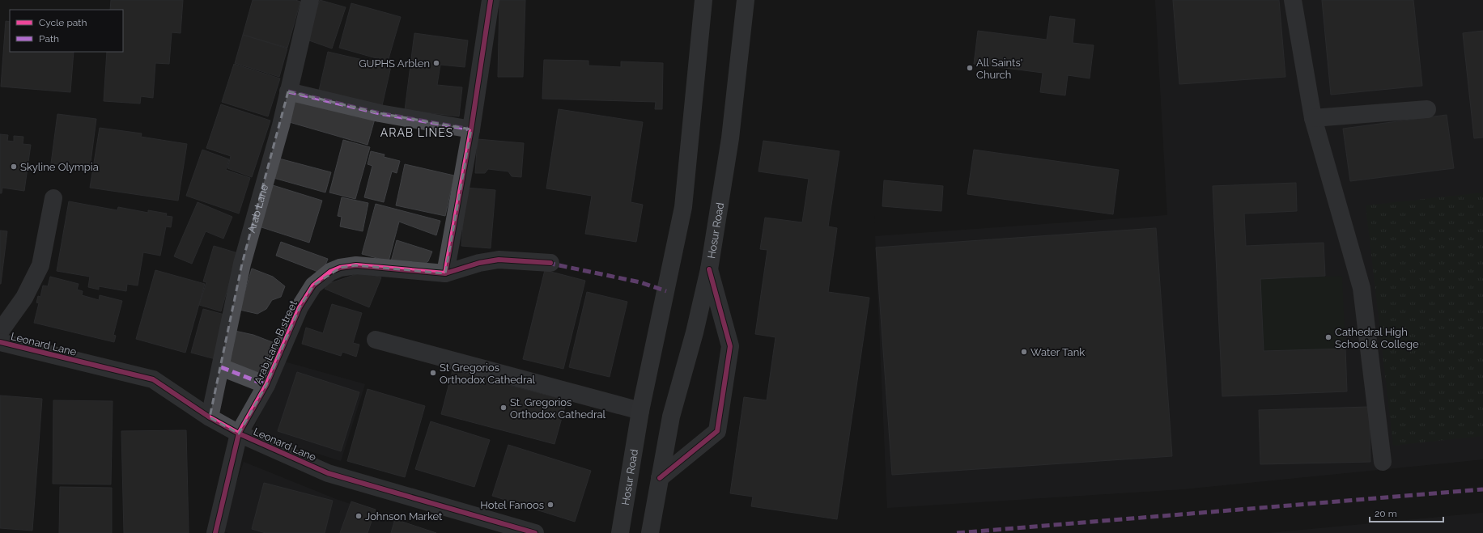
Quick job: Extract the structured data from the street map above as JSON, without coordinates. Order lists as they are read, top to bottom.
{
  "streets": {
    "main road": ["Hosur Road"],
    "street": ["Arab Lane", "Arab Lane B street", "Leonard Lane"]
  },
  "crossings": [
    ["Arab Lane", "Leonard Lane"],
    ["Arab Lane B street", "Leonard Lane"]
  ],
  "districts": ["ARAB LINES"],
  "places": [
    "GUPHS Arblen",
    "All Saints' Church",
    "Skyline Olympia",
    "Cathedral High School & College",
    "Water Tank",
    "St Gregorios Orthodox Cathedral",
    "St. Gregorios Orthodox Cathedral",
    "Hotel Fanoos",
    "Johnson Market"
  ],
  "legend": ["Cycle path", "Path"],
  "scale_bar": "20 m"
}
